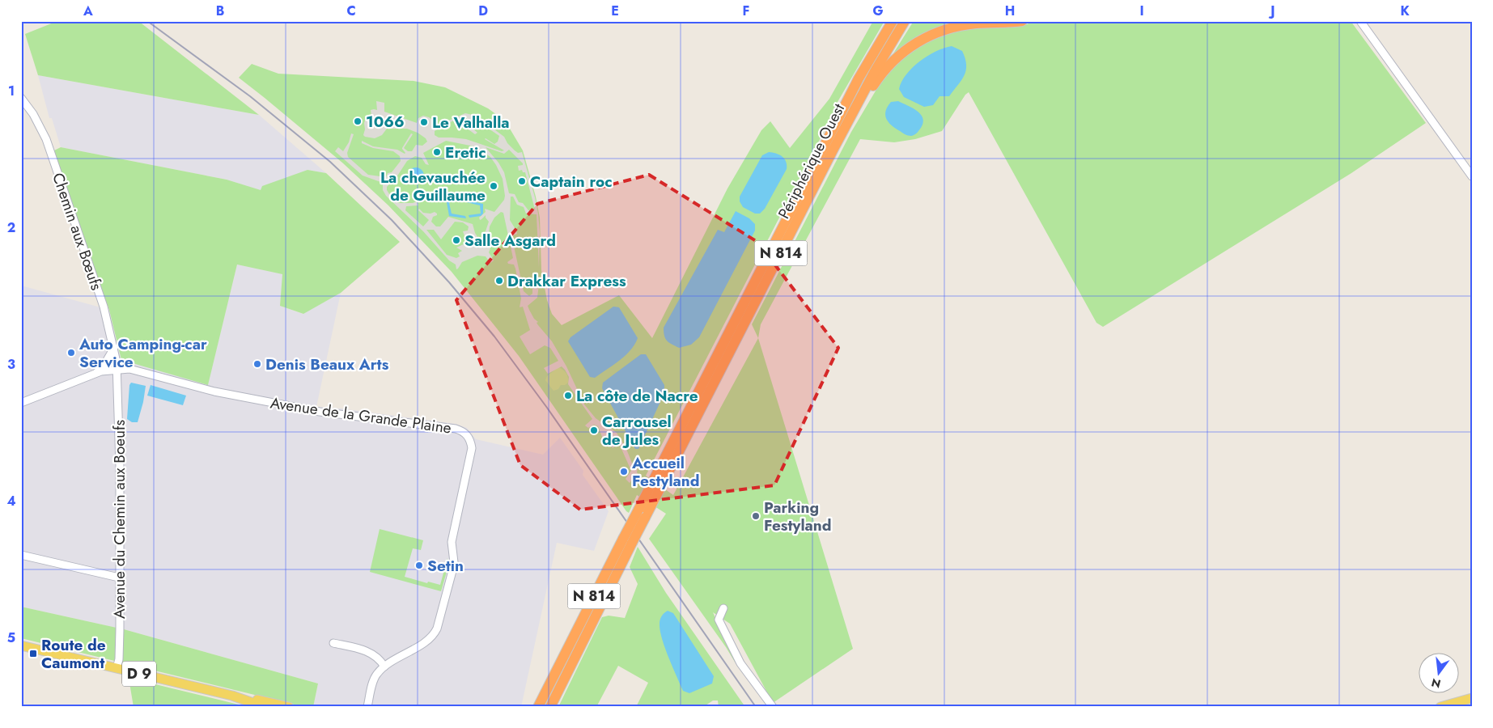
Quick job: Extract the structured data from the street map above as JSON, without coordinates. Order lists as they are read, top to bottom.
{
  "streets": {
    "highway": ["Périphérique Ouest", "N 814"],
    "main road": ["D 9"],
    "street": ["Chemin aux Bœufs", "Avenue de la Grande Plaine", "Avenue du Chemin aux Boeufs"]
  },
  "crossings": [
    ["Chemin aux Bœufs", "Avenue de la Grande Plaine"],
    ["Chemin aux Bœufs", "Avenue du Chemin aux Boeufs"],
    ["Avenue de la Grande Plaine", "Avenue du Chemin aux Boeufs"],
    ["Avenue du Chemin aux Boeufs", "D 9"]
  ],
  "places": {
    "other": [
      "1066",
      "Le Valhalla",
      "Eretic",
      "Captain roc",
      "La chevauchée de Guillaume",
      "Salle Asgard",
      "Drakkar Express",
      "Auto Camping-car Service",
      "Denis Beaux Arts",
      "La côte de Nacre",
      "Carrousel de Jules",
      "Accueil Festyland",
      "Parking Festyland",
      "Setin"
    ],
    "transit": ["Route de Caumont"]
  },
  "north": "bottom",
  "grid": {
    "columns": [
      "A",
      "B",
      "C",
      "D",
      "E",
      "F",
      "G",
      "H",
      "I",
      "J",
      "K"
    ],
    "rows": [
      "1",
      "2",
      "3",
      "4",
      "5"
    ]
  }
}
